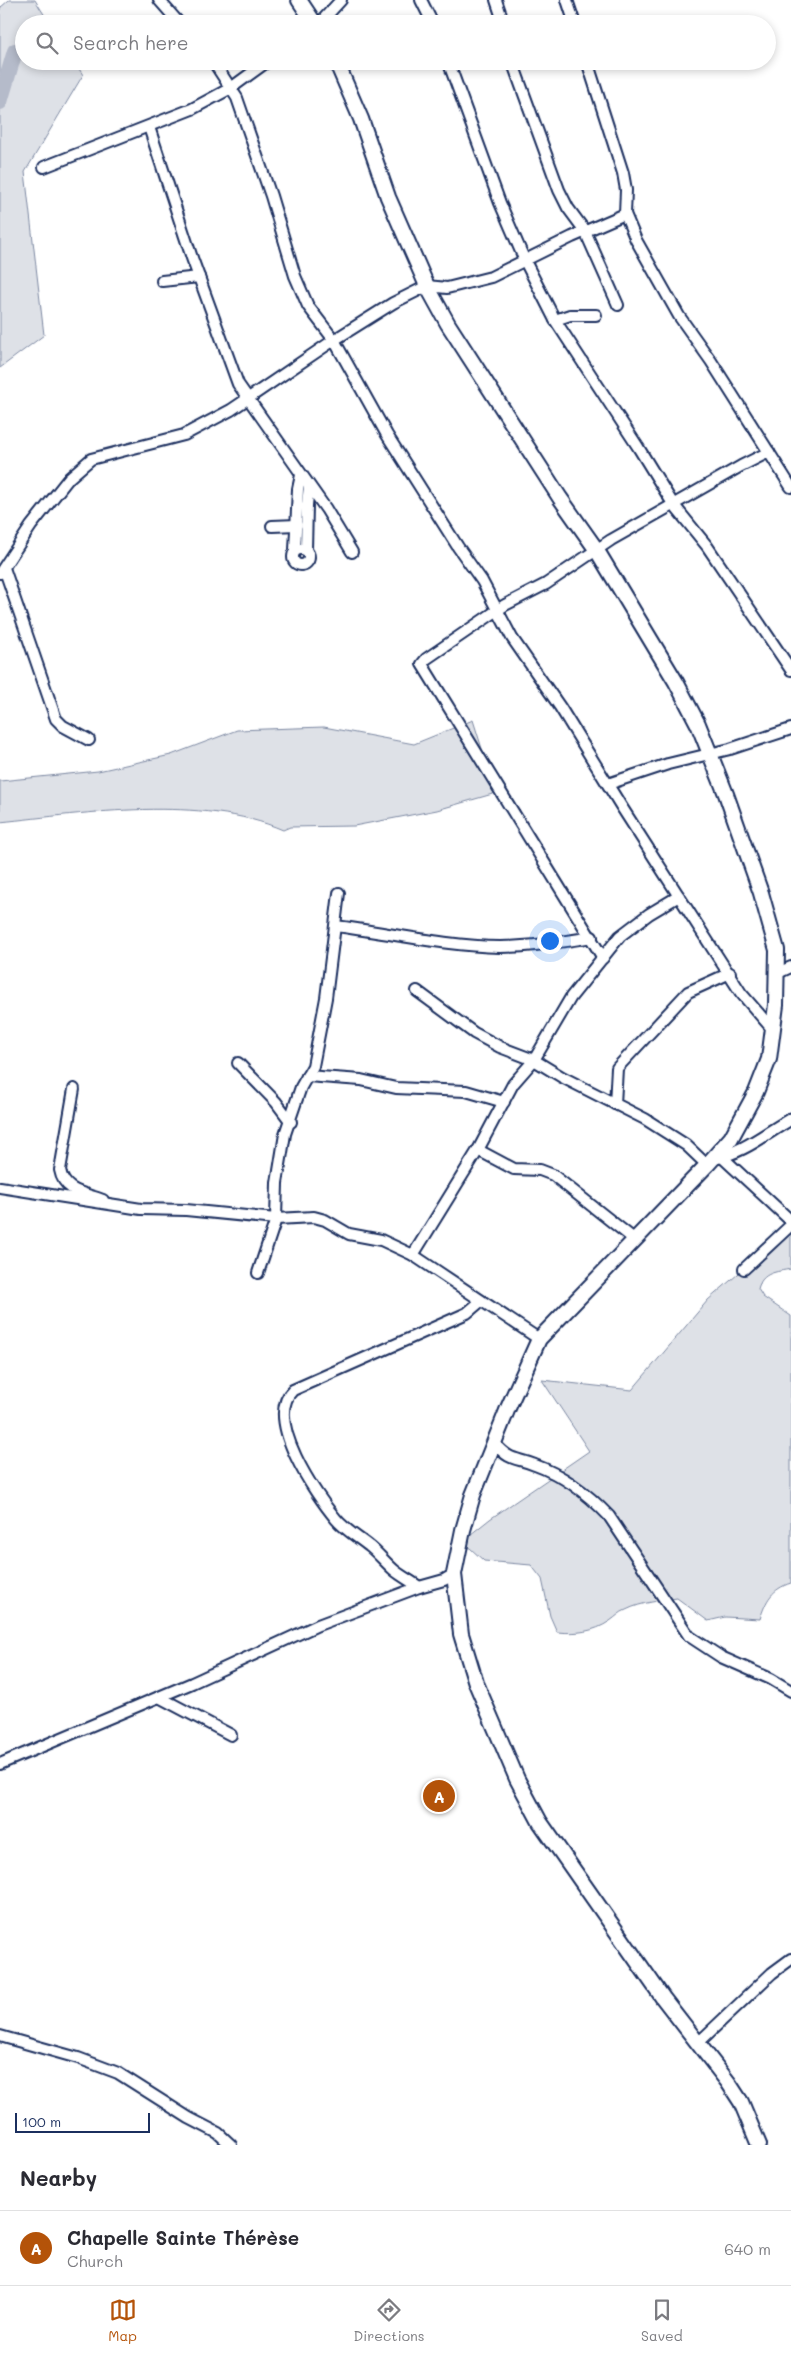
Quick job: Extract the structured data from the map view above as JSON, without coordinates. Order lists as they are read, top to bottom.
{
  "scale_bar": "100 m",
  "page": {
    "search": "Search here",
    "pins": "A",
    "scale": "100 m",
    "heading": "Nearby",
    "list": [
      {
        "mark": "A",
        "name": "Chapelle Sainte Thérèse",
        "note": "Church",
        "value": "640 m"
      }
    ],
    "nav": ["Map", "Directions", "Saved"]
  }
}
